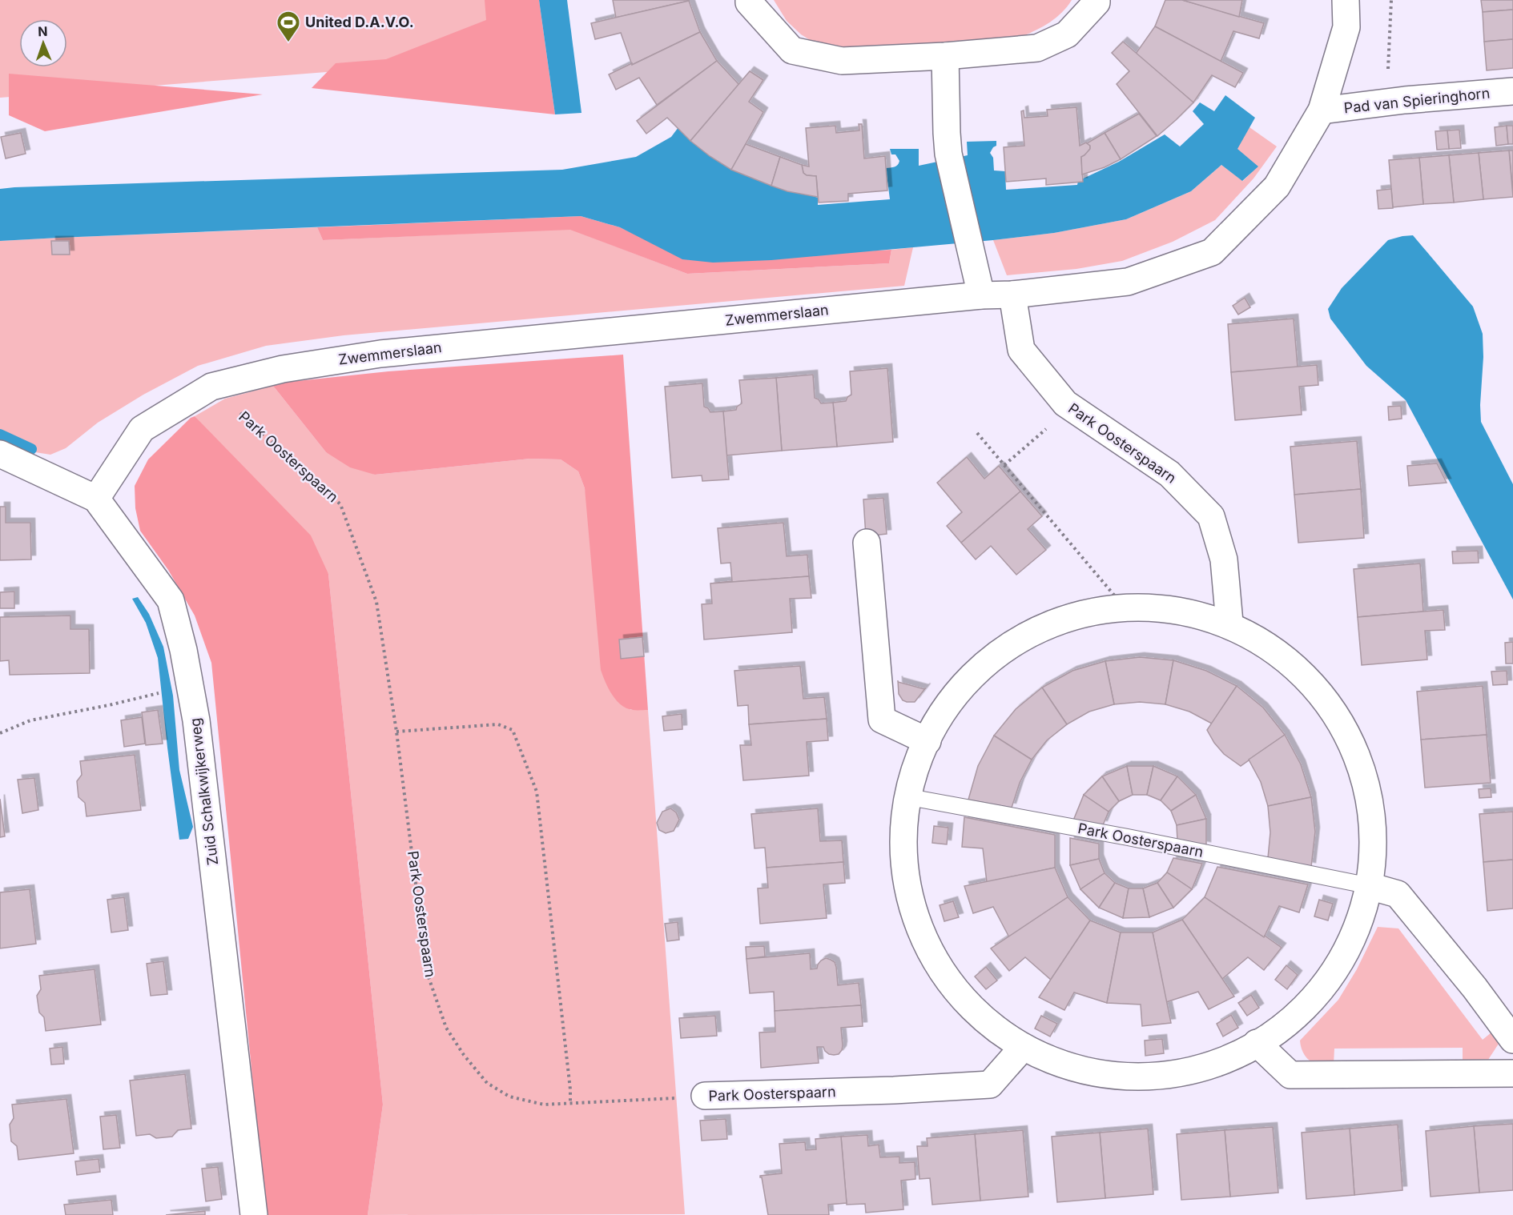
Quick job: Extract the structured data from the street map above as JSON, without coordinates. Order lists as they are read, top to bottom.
{
  "streets": {
    "street": [
      "Pad van Spieringhorn",
      "Zwemmerslaan",
      "Park Oosterspaarn",
      "Zuid Schalkwijkerweg"
    ]
  },
  "crossings": [
    ["Pad van Spieringhorn", "Zwemmerslaan"],
    ["Zwemmerslaan", "Park Oosterspaarn"],
    ["Zwemmerslaan", "Zuid Schalkwijkerweg"]
  ],
  "places": {
    "sports": ["United D.A.V.O."]
  },
  "north": "top"
}
